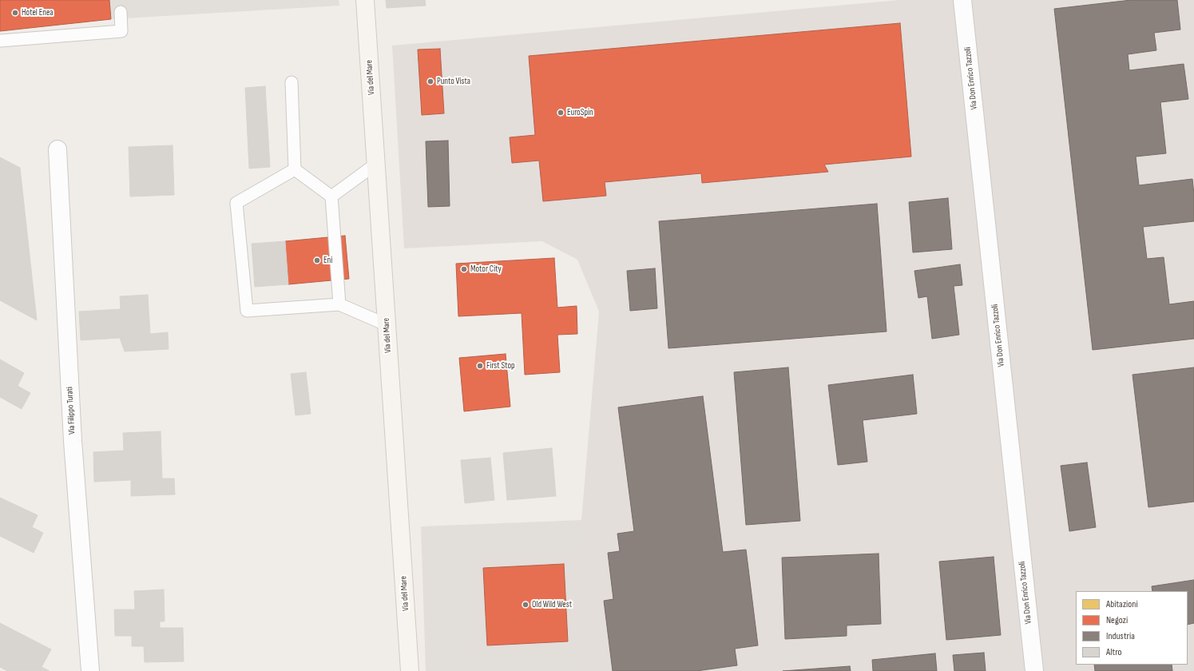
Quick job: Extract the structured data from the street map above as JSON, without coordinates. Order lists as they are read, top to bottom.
{
  "streets": {
    "main road": ["Via del Mare"],
    "street": ["Via Don Enrico Tazzoli", "Via Filippo Turati"]
  },
  "places": [
    "Hotel Enea",
    "Punto Vista",
    "EuroSpin",
    "Eni",
    "Motor City",
    "First Stop",
    "Old Wild West"
  ],
  "legend": [
    "Abitazioni",
    "Negozi",
    "Industria",
    "Altro"
  ]
}
